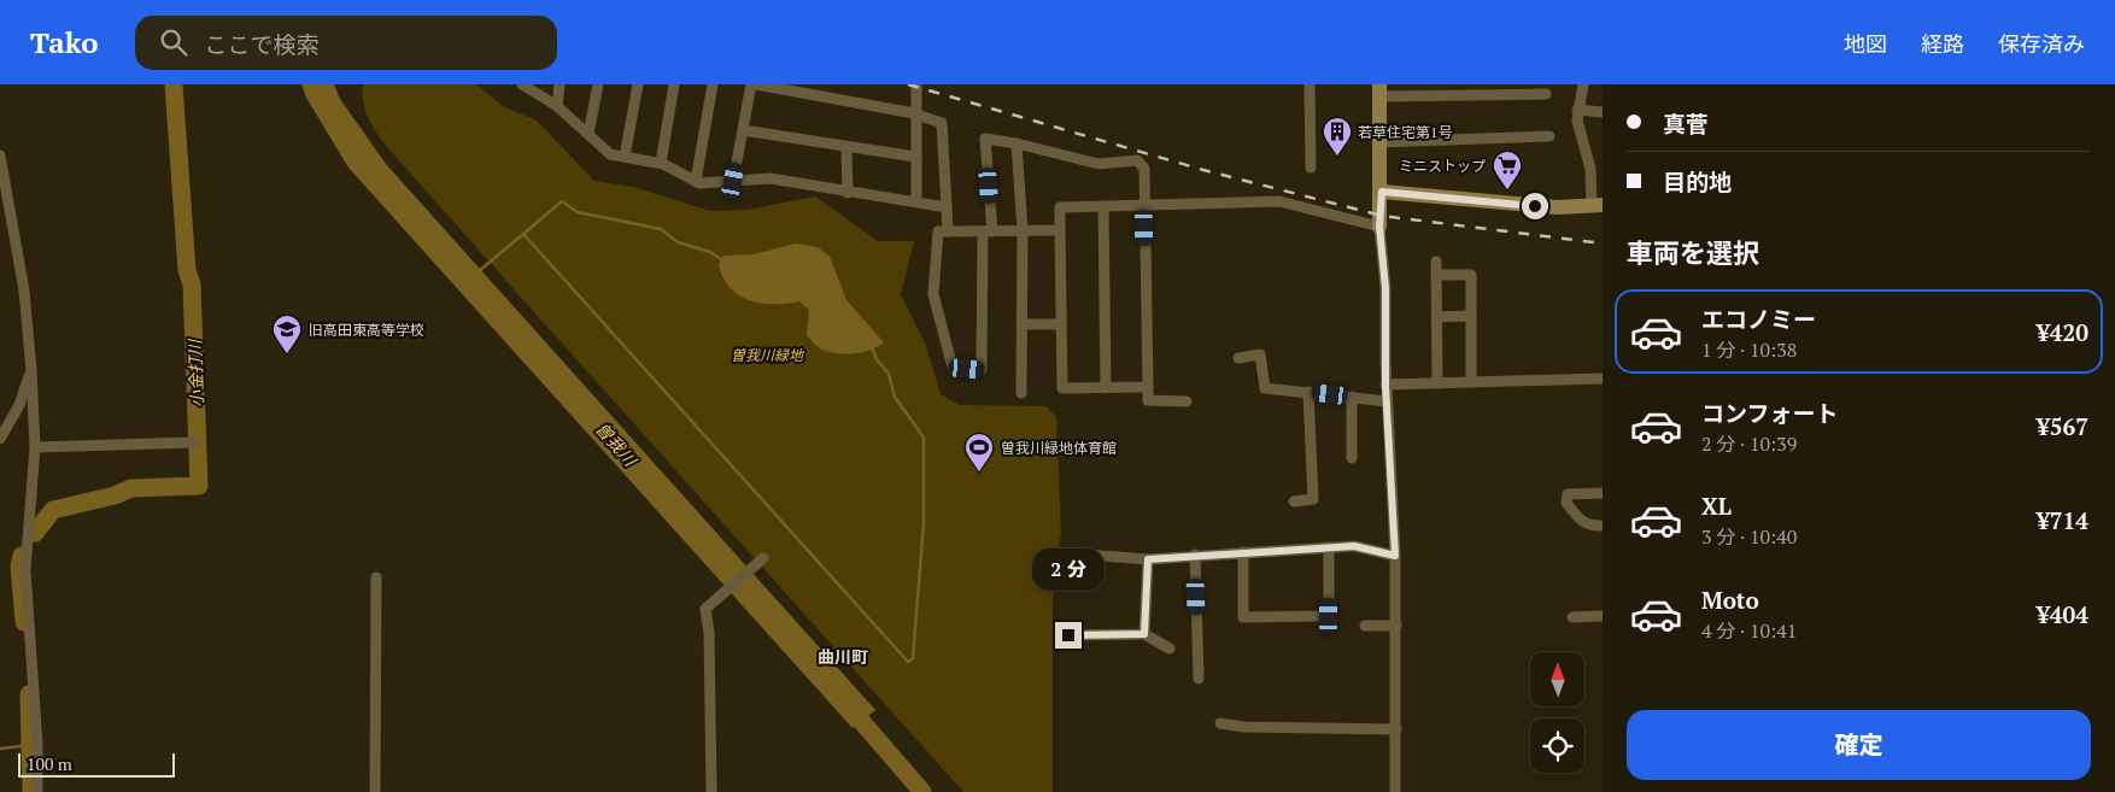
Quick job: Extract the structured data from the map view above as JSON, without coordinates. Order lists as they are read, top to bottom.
{
  "districts": ["曲川町"],
  "water": ["小金打川", "曽我川"],
  "parks": ["曽我川緑地"],
  "places": {
    "building": ["若草住宅第1号"],
    "supermarket": ["ミニストップ"],
    "school or university": ["旧高田東高等学校"],
    "sports": ["曽我川緑地体育館"]
  },
  "scale_bar": "100 m",
  "north": "top",
  "page": {
    "header": "Tako",
    "search": "ここで検索",
    "nav": ["地図", "経路", "保存済み"],
    "banner": ["真菅", "目的地"],
    "heading": "車両を選択",
    "list": [
      {
        "name": "エコノミー",
        "note": "1 分 · 10:38",
        "value": "¥420"
      },
      {
        "name": "コンフォート",
        "note": "2 分 · 10:39",
        "value": "¥567"
      },
      {
        "name": "XL",
        "note": "3 分 · 10:40",
        "value": "¥714"
      },
      {
        "name": "Moto",
        "note": "4 分 · 10:41",
        "value": "¥404"
      }
    ],
    "bubble": "2 分",
    "buttons": "確定",
    "scale": "100 m"
  }
}
